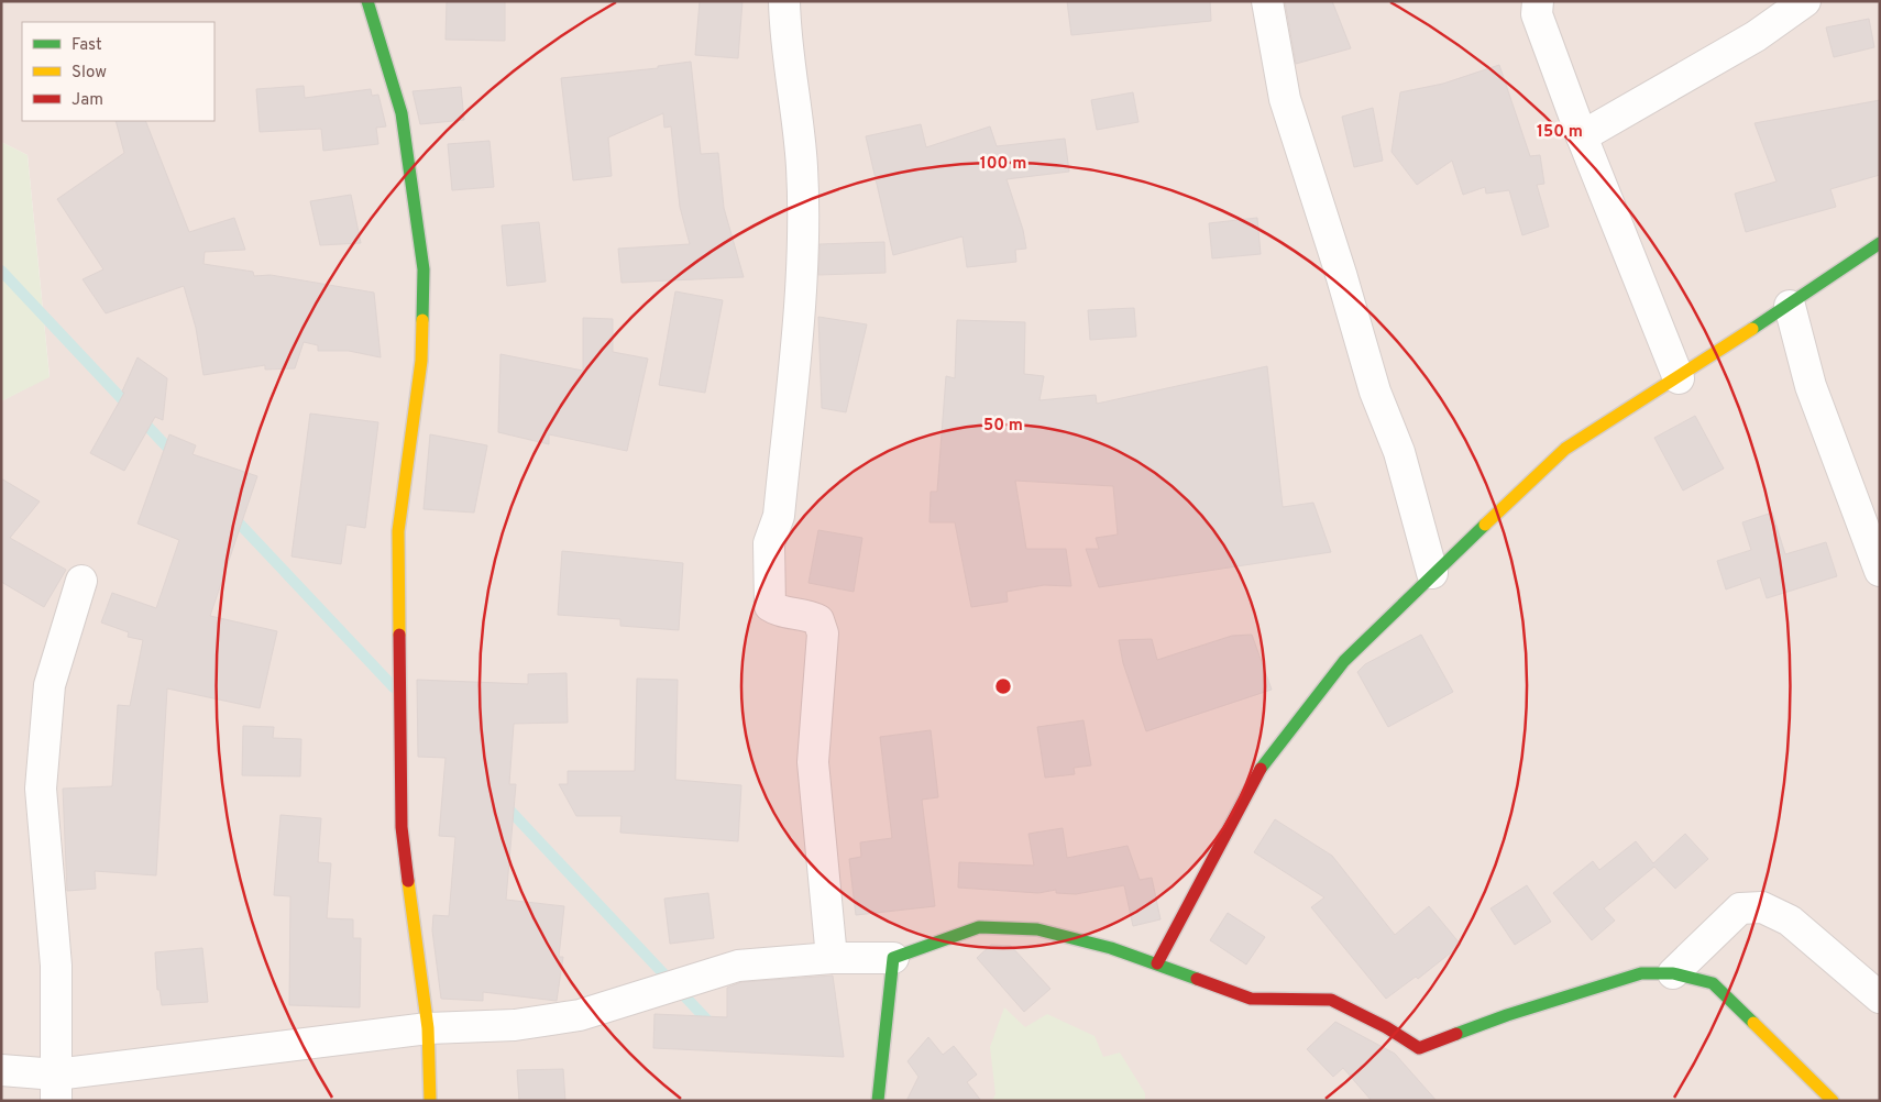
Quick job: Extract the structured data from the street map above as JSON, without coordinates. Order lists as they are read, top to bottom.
{
  "legend": ["Fast", "Slow", "Jam"],
  "rings": ["150 m", "100 m", "50 m"]
}
